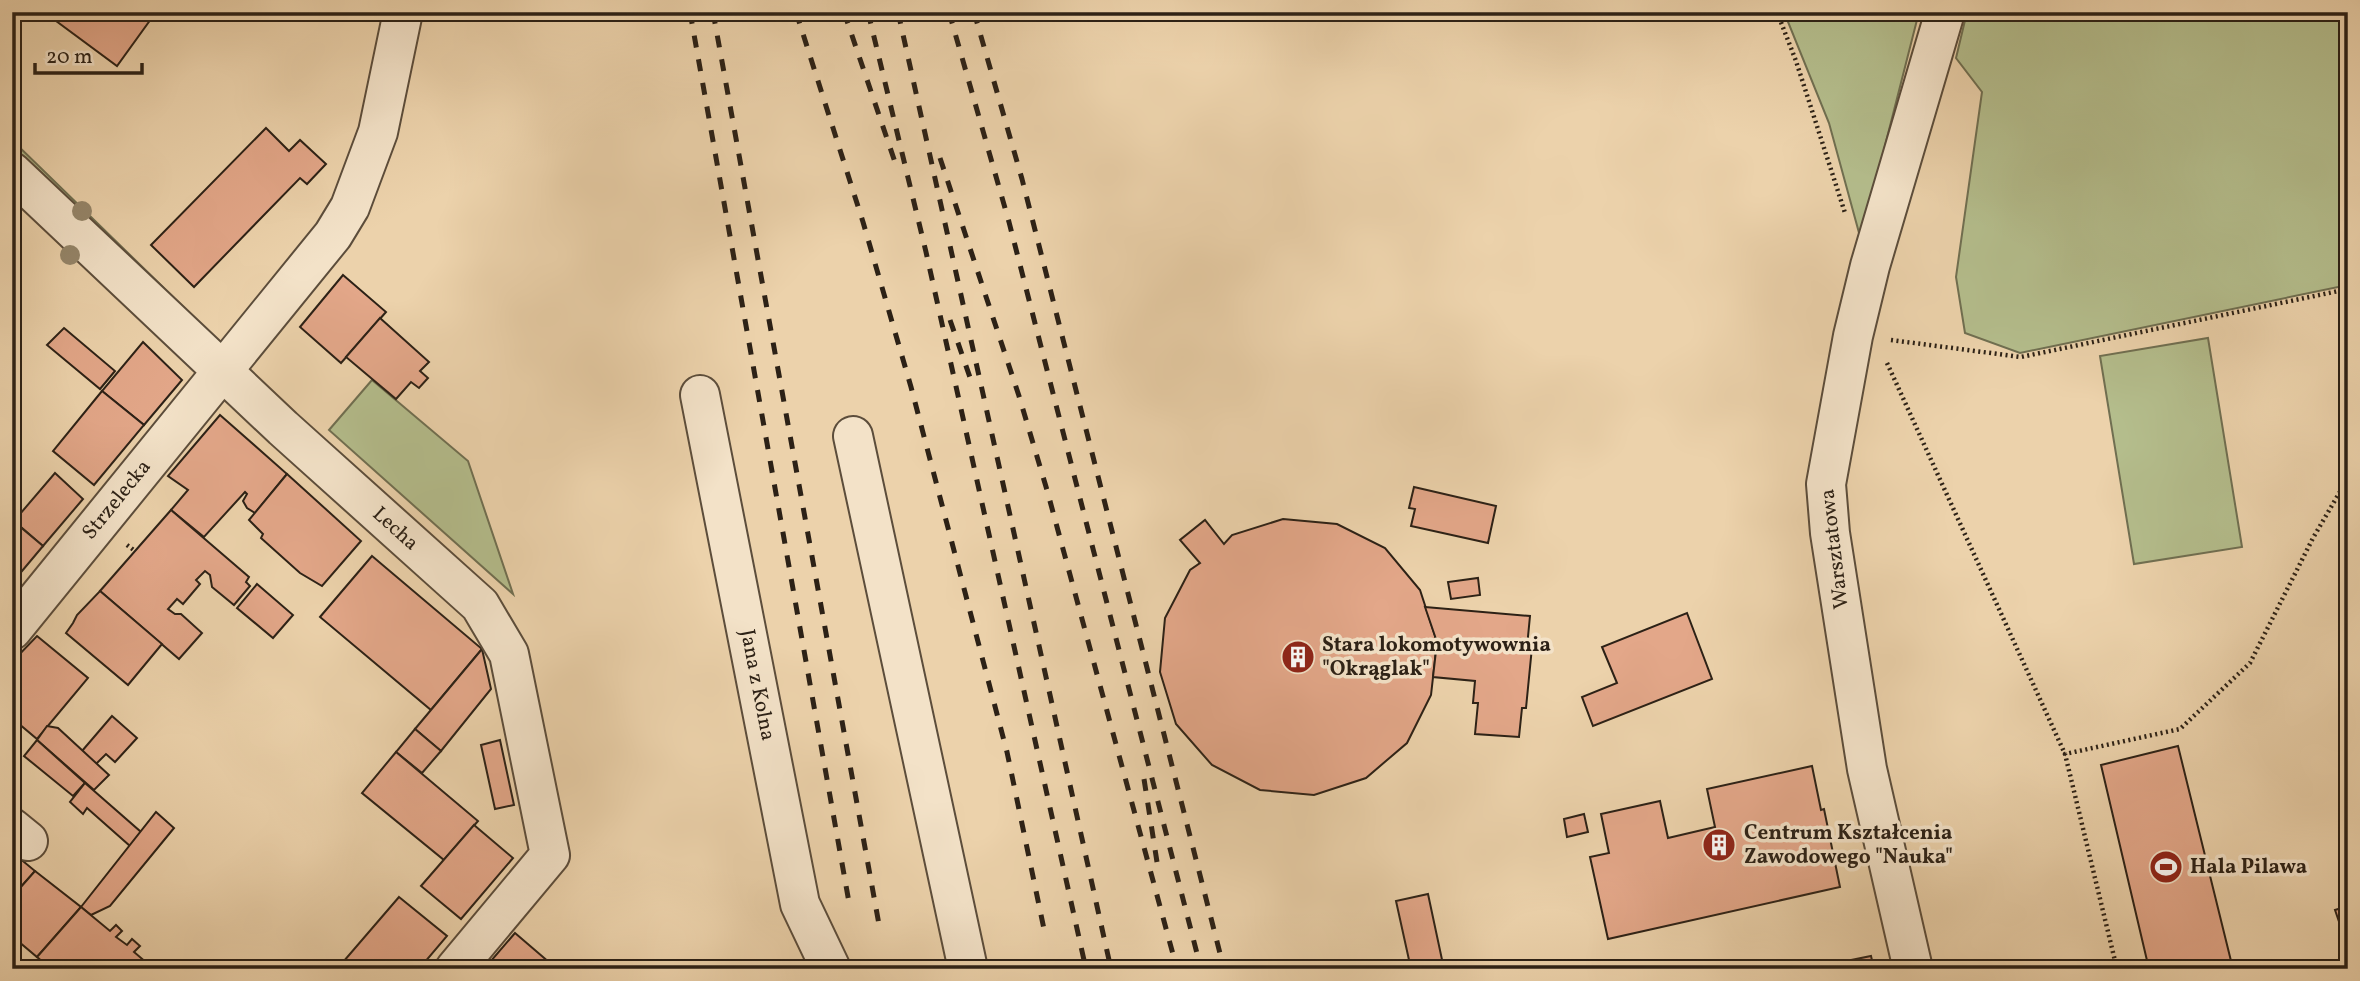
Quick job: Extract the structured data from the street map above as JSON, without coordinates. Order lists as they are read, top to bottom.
{
  "streets": {
    "street": [
      "Strzelecka",
      "Lecha",
      "Warsztatowa",
      "Jana z Kolna"
    ]
  },
  "crossings": [
    ["Strzelecka", "Lecha"]
  ],
  "places": {
    "building": ["Stara lokomotywownia \"Okrąglak\"", "Centrum Kształcenia Zawodowego \"Nauka\""],
    "sports": ["Hala Pilawa"]
  },
  "scale_bar": "20 m"
}
